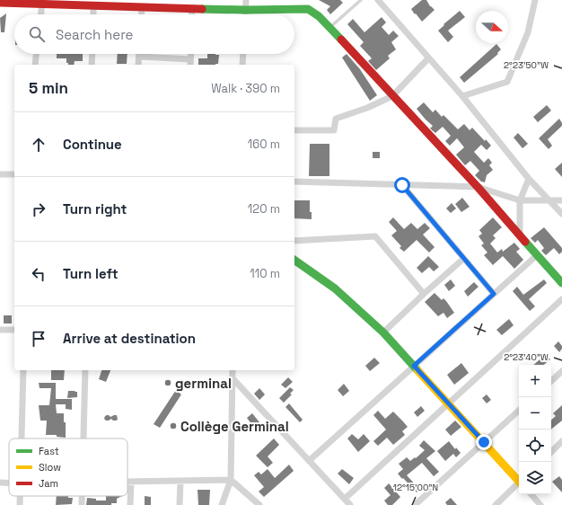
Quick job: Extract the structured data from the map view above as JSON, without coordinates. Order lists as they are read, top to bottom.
{
  "places": ["germinal", "Collège Germinal"],
  "legend": ["Fast", "Slow", "Jam"],
  "north": "right",
  "page": {
    "search": "Search here",
    "heading": ["5 min", "Walk · 390 m"],
    "list": [
      ["Continue", "160 m"],
      ["Turn right", "120 m"],
      ["Turn left", "110 m"],
      "Arrive at destination"
    ],
    "map_buttons": ["+", "−"]
  },
  "coordinates": ["2°23'50\"W", "2°23'40\"W", "12°15'00\"N"]
}
